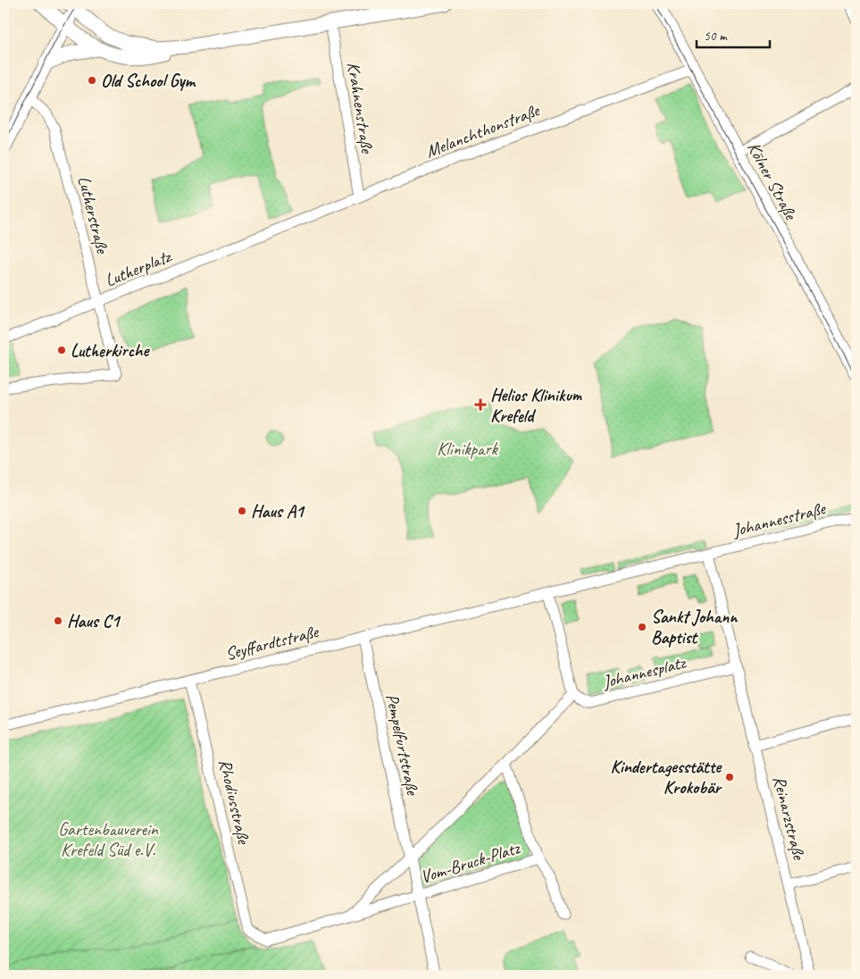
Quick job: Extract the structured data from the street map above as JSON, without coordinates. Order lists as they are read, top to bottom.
{
  "streets": {
    "main road": ["Kölner Straße"],
    "street": [
      "Krahnenstraße",
      "Melanchthonstraße",
      "Lutherstraße",
      "Lutherplatz",
      "Johannesstraße",
      "Seyffardtstraße",
      "Johannesplatz",
      "Pempelfurtstraße",
      "Rhodiusstraße",
      "Reinarzstraße",
      "Vom-Bruck-Platz"
    ]
  },
  "crossings": [
    ["Krahnenstraße", "Melanchthonstraße"],
    ["Melanchthonstraße", "Kölner Straße"],
    ["Melanchthonstraße", "Lutherplatz"],
    ["Lutherstraße", "Lutherplatz"],
    ["Seyffardtstraße", "Pempelfurtstraße"],
    ["Seyffardtstraße", "Rhodiusstraße"],
    ["Johannesplatz", "Reinarzstraße"],
    ["Johannesplatz", "Vom-Bruck-Platz"],
    ["Pempelfurtstraße", "Vom-Bruck-Platz"],
    ["Rhodiusstraße", "Vom-Bruck-Platz"]
  ],
  "parks": ["Klinikpark", "Gartenbauverein Krefeld Süd e.V."],
  "places": {
    "other": [
      "Old School Gym",
      "Lutherkirche",
      "Haus A1",
      "Haus C1",
      "Sankt Johann Baptist",
      "Kindertagesstätte Krokobär"
    ],
    "health": ["Helios Klinikum Krefeld"]
  },
  "scale_bar": "50 m"
}
